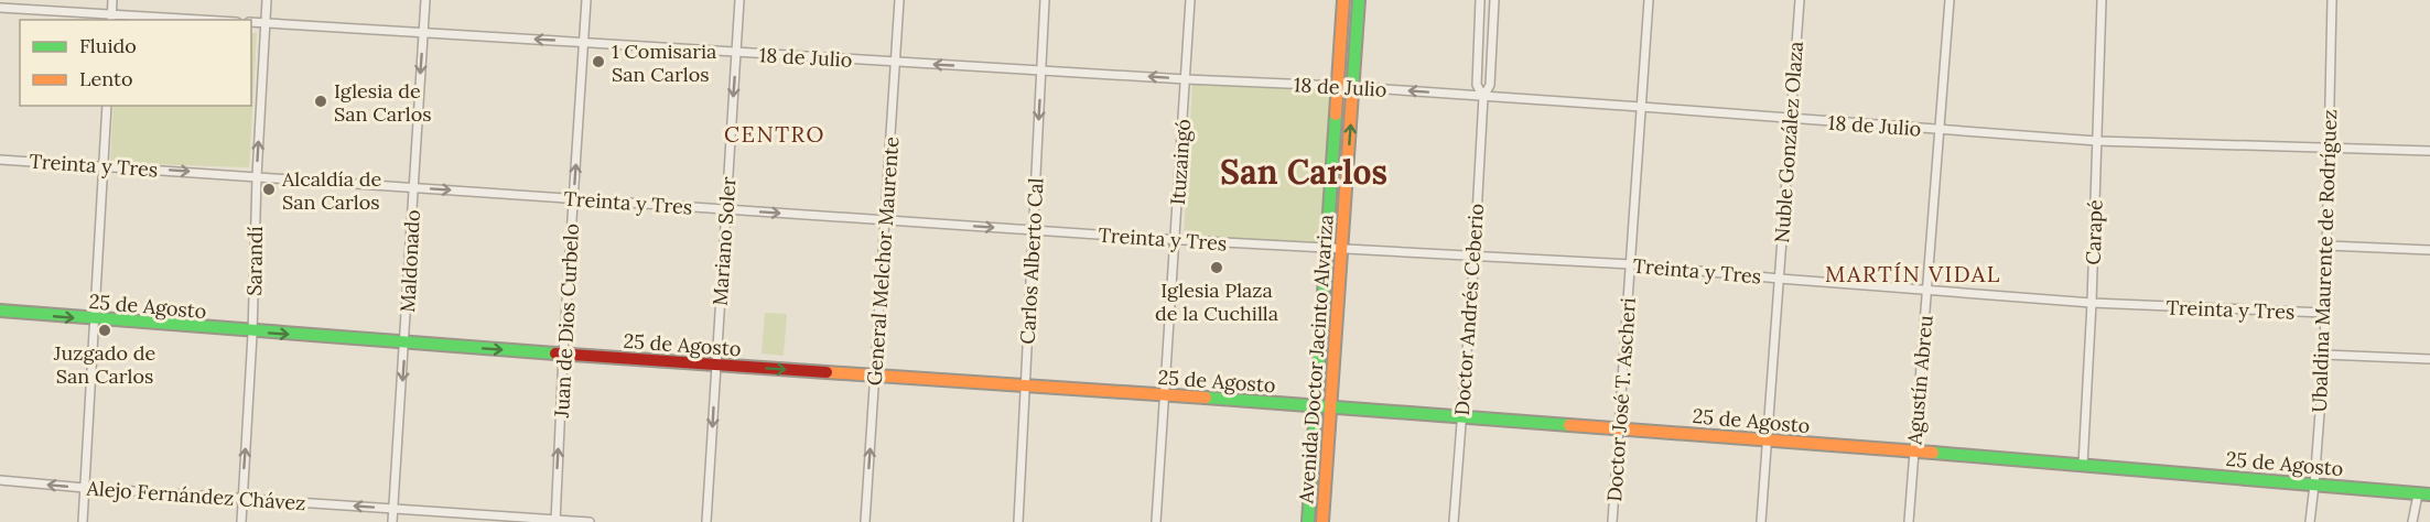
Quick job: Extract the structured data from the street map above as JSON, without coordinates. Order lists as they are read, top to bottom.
{
  "streets": {
    "street": [
      "18 de Julio",
      "Nuble González Olaza",
      "Ituzaingó",
      "Treinta y Tres",
      "Carapé",
      "Mariano Soler",
      "Sarandí",
      "Maldonado",
      "General Melchor Maurente",
      "Carlos Alberto Cal",
      "Ubaldina Maurente de Rodríguez",
      "25 de Agosto",
      "Doctor Andrés Ceberio",
      "Juan de Dios Curbelo",
      "Avenida Doctor Jacinto Alvariza",
      "Agustín Abreu",
      "Doctor José T. Ascheri",
      "Alejo Fernández Chávez"
    ]
  },
  "crossings": [
    ["18 de Julio", "Nuble González Olaza"],
    ["18 de Julio", "Ituzaingó"],
    ["18 de Julio", "Carapé"],
    ["18 de Julio", "Mariano Soler"],
    ["18 de Julio", "Sarandí"],
    ["18 de Julio", "Maldonado"],
    ["18 de Julio", "General Melchor Maurente"],
    ["18 de Julio", "Carlos Alberto Cal"],
    ["18 de Julio", "Ubaldina Maurente de Rodríguez"],
    ["18 de Julio", "Doctor Andrés Ceberio"],
    ["18 de Julio", "Juan de Dios Curbelo"],
    ["18 de Julio", "Avenida Doctor Jacinto Alvariza"],
    ["18 de Julio", "Agustín Abreu"],
    ["18 de Julio", "Doctor José T. Ascheri"],
    ["Nuble González Olaza", "Treinta y Tres"],
    ["Nuble González Olaza", "25 de Agosto"],
    ["Ituzaingó", "Treinta y Tres"],
    ["Ituzaingó", "25 de Agosto"],
    ["Treinta y Tres", "Carapé"],
    ["Treinta y Tres", "Mariano Soler"],
    ["Treinta y Tres", "Sarandí"],
    ["Treinta y Tres", "Maldonado"],
    ["Treinta y Tres", "General Melchor Maurente"],
    ["Treinta y Tres", "Carlos Alberto Cal"],
    ["Treinta y Tres", "Ubaldina Maurente de Rodríguez"],
    ["Treinta y Tres", "Doctor Andrés Ceberio"],
    ["Treinta y Tres", "Juan de Dios Curbelo"],
    ["Treinta y Tres", "Avenida Doctor Jacinto Alvariza"],
    ["Treinta y Tres", "Agustín Abreu"],
    ["Treinta y Tres", "Doctor José T. Ascheri"],
    ["Carapé", "25 de Agosto"],
    ["Mariano Soler", "25 de Agosto"],
    ["Sarandí", "25 de Agosto"],
    ["Sarandí", "Alejo Fernández Chávez"],
    ["Maldonado", "25 de Agosto"],
    ["Maldonado", "Alejo Fernández Chávez"],
    ["General Melchor Maurente", "25 de Agosto"],
    ["Carlos Alberto Cal", "25 de Agosto"],
    ["Ubaldina Maurente de Rodríguez", "25 de Agosto"],
    ["25 de Agosto", "Doctor Andrés Ceberio"],
    ["25 de Agosto", "Juan de Dios Curbelo"],
    ["25 de Agosto", "Avenida Doctor Jacinto Alvariza"],
    ["25 de Agosto", "Agustín Abreu"],
    ["25 de Agosto", "Doctor José T. Ascheri"],
    ["Juan de Dios Curbelo", "Alejo Fernández Chávez"]
  ],
  "one_way": [
    "Mariano Soler",
    "Sarandí",
    "Maldonado",
    "Juan de Dios Curbelo",
    "Alejo Fernández Chávez"
  ],
  "districts": ["CENTRO", "San Carlos", "MARTÍN VIDAL"],
  "places": [
    "1 Comisaria San Carlos",
    "Iglesia de San Carlos",
    "Alcaldía de San Carlos",
    "Iglesia Plaza de la Cuchilla",
    "Juzgado de San Carlos"
  ],
  "legend": ["Fluido", "Lento"]
}
